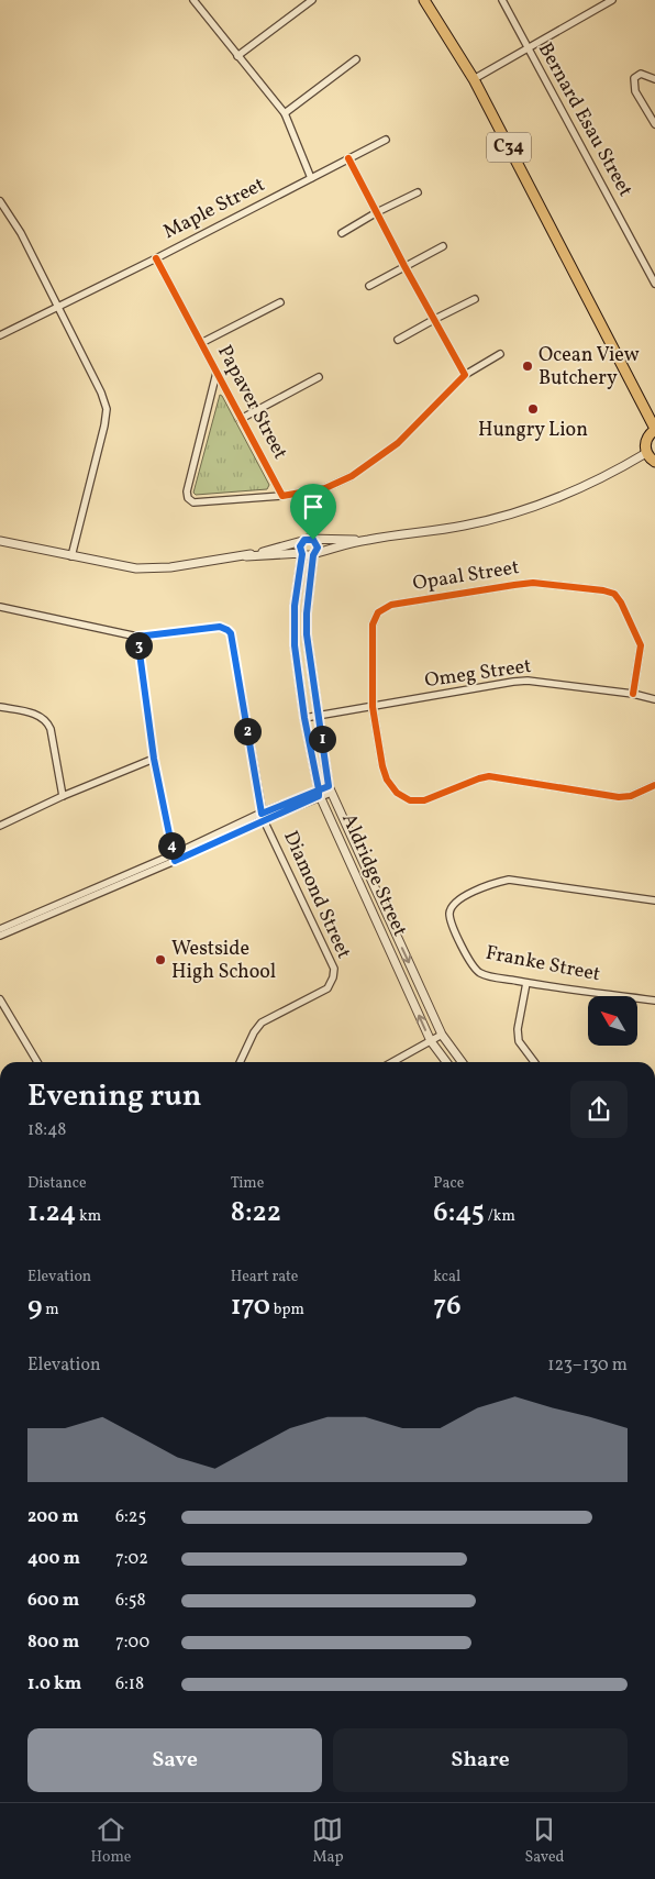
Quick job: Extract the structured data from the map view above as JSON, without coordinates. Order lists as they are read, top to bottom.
{
  "streets": {
    "main road": ["C34"],
    "street": [
      "Bernard Esau Street",
      "Maple Street",
      "Papaver Street",
      "Opaal Street",
      "Omeg Street",
      "Aldridge Street",
      "Diamond Street",
      "Franke Street"
    ]
  },
  "crossings": [
    ["Maple Street", "Papaver Street"],
    ["Opaal Street", "Omeg Street"],
    ["Omeg Street", "Aldridge Street"]
  ],
  "places": ["Ocean View Butchery", "Hungry Lion", "Westside High School"],
  "north": "top left",
  "page": {
    "pins": [
      "3",
      "2",
      "1",
      "4"
    ],
    "heading": ["Evening run", "18:48"],
    "stats": [
      ["Distance", "1.24 km"],
      ["Time", "8:22"],
      ["Pace", "6:45 /km"],
      ["Elevation", "9 m"],
      ["Heart rate", "170 bpm"],
      ["kcal", "76"]
    ],
    "chart": ["Elevation", "123–130 m"],
    "list": [
      {
        "name": "200 m",
        "note": "6:25"
      },
      {
        "name": "400 m",
        "note": "7:02"
      },
      {
        "name": "600 m",
        "note": "6:58"
      },
      {
        "name": "800 m",
        "note": "7:00"
      },
      {
        "name": "1.0 km",
        "note": "6:18"
      }
    ],
    "buttons": ["Save", "Share"],
    "tabs": ["Home", "Map", "Saved"]
  }
}
